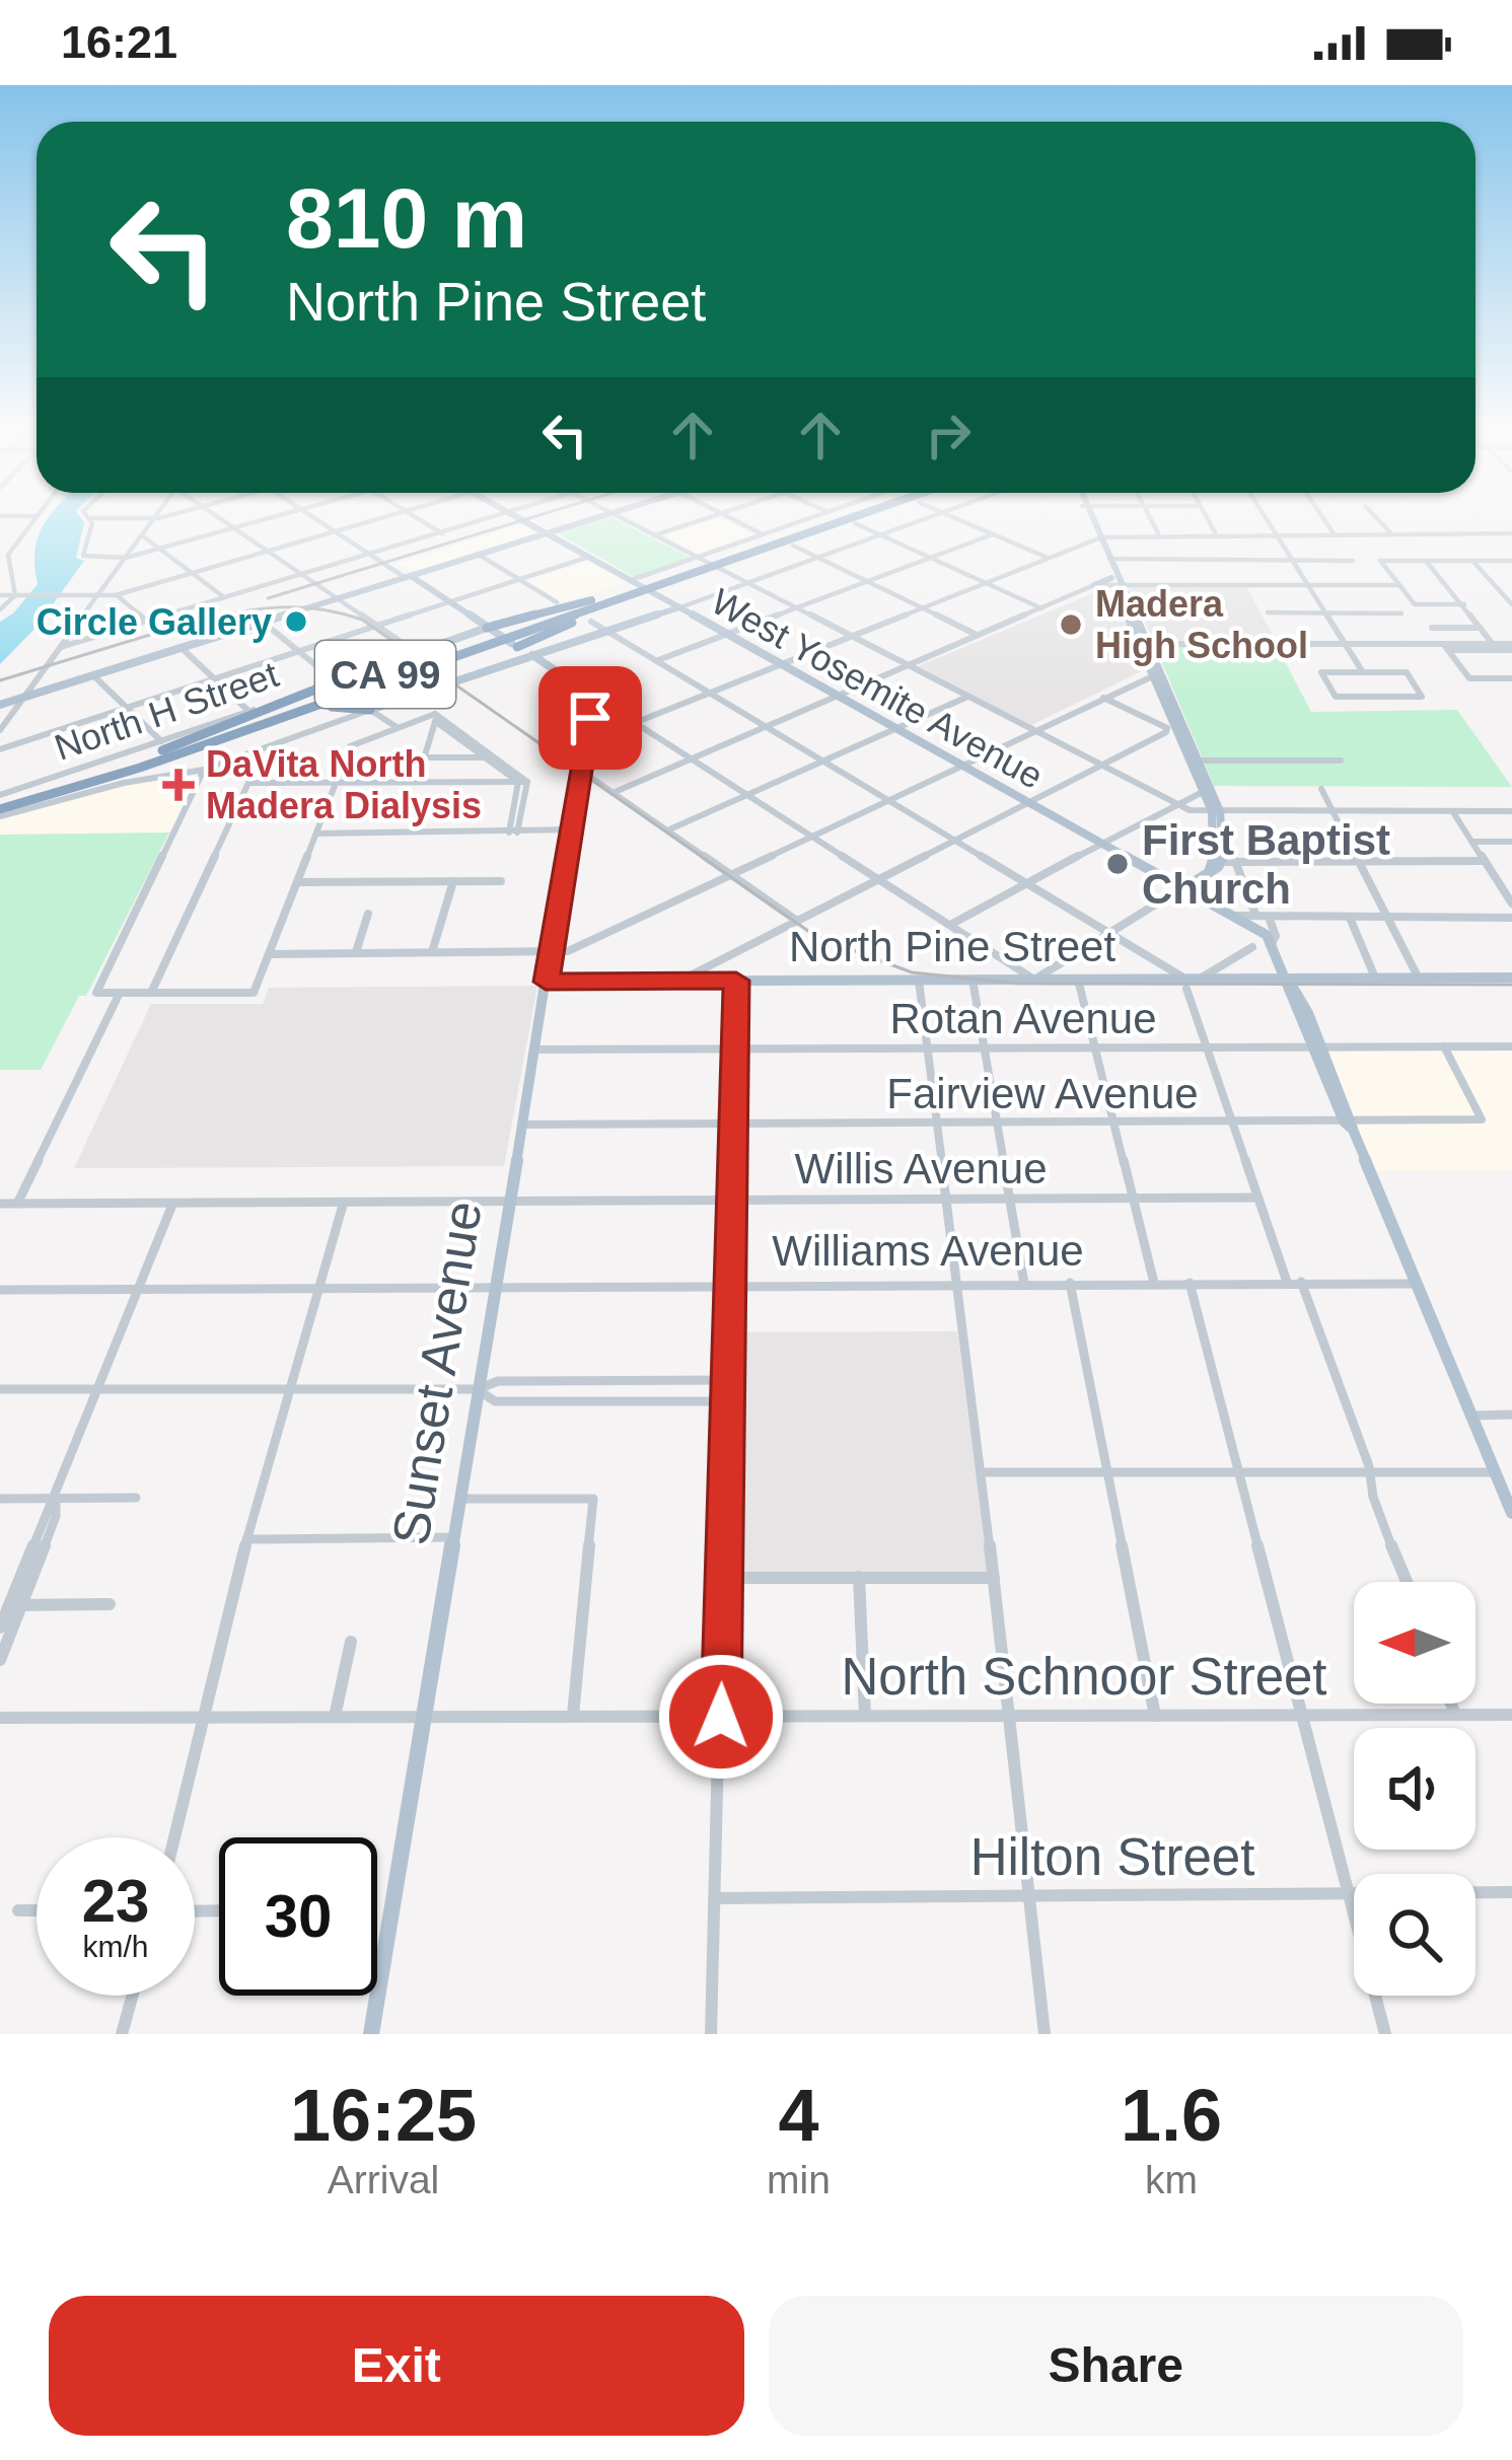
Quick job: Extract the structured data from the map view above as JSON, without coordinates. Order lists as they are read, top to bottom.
{
  "streets": {
    "highway": ["CA 99"],
    "main road": [
      "West Yosemite Avenue",
      "North H Street",
      "North Pine Street",
      "Sunset Avenue"
    ],
    "street": [
      "Rotan Avenue",
      "Fairview Avenue",
      "Willis Avenue",
      "Williams Avenue",
      "North Schnoor Street",
      "Hilton Street"
    ]
  },
  "crossings": [
    ["CA 99", "West Yosemite Avenue"],
    ["CA 99", "North H Street"],
    ["North Pine Street", "Sunset Avenue"],
    ["Rotan Avenue", "Fairview Avenue"],
    ["Rotan Avenue", "Sunset Avenue"],
    ["Fairview Avenue", "Sunset Avenue"],
    ["Willis Avenue", "Sunset Avenue"],
    ["Williams Avenue", "Sunset Avenue"],
    ["Sunset Avenue", "North Schnoor Street"]
  ],
  "places": {
    "other": ["Circle Gallery", "Madera High School", "First Baptist Church"],
    "health": ["DaVita North Madera Dialysis"]
  },
  "north": "left",
  "page": {
    "status": "16:21",
    "turn": ["810 m", "North Pine Street"],
    "speed": "23 km/h",
    "limit": "30",
    "eta": [
      "16:25",
      "Arrival",
      "4",
      "min",
      "1.6",
      "km"
    ],
    "buttons": ["Exit", "Share"]
  }
}
